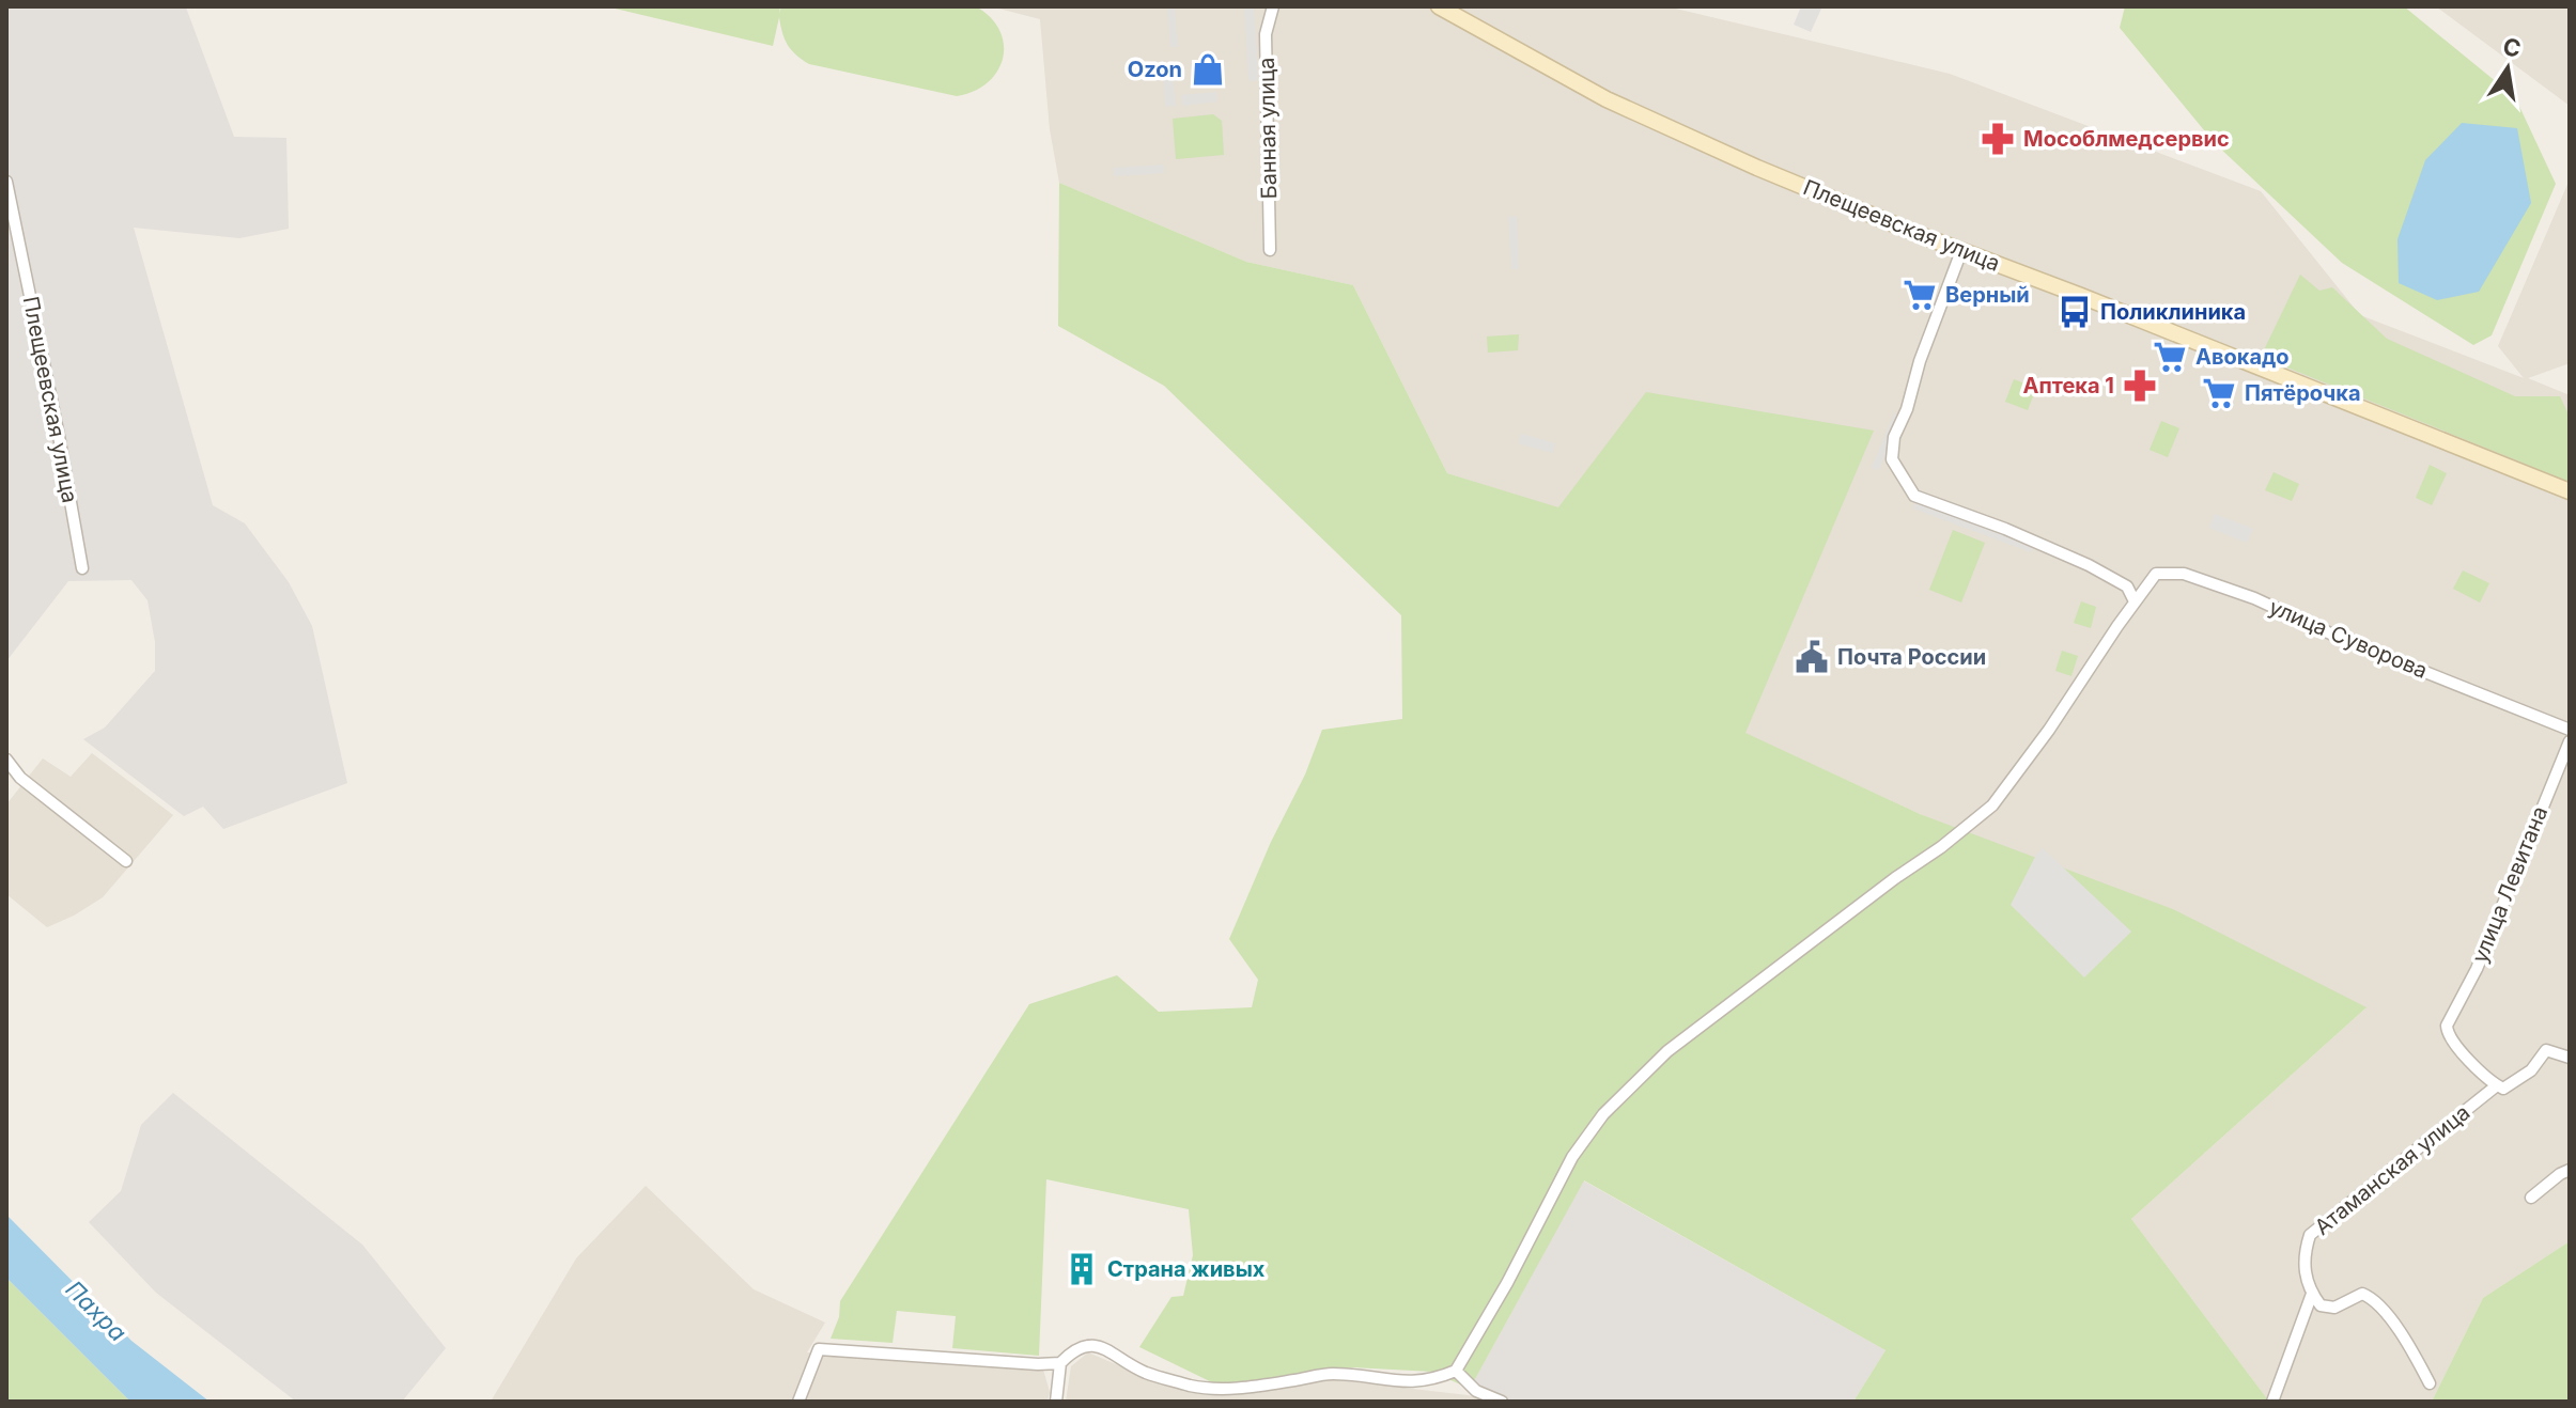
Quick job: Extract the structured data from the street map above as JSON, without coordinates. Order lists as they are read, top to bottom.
{
  "streets": {
    "street": [
      "Банная улица",
      "Плещеевская улица",
      "улица Суворова",
      "улица Левитана",
      "Атаманская улица"
    ]
  },
  "crossings": [
    ["улица Левитана", "Атаманская улица"]
  ],
  "water": ["Пахра"],
  "places": {
    "shop": ["Ozon"],
    "pharmacy": ["Мособлмедсервис", "Аптека 1"],
    "supermarket": ["Верный", "Авокадо", "Пятёрочка"],
    "bus stop": ["Поликлиника"],
    "public building": ["Почта России"],
    "building": ["Страна живых"]
  },
  "north": "top"
}
